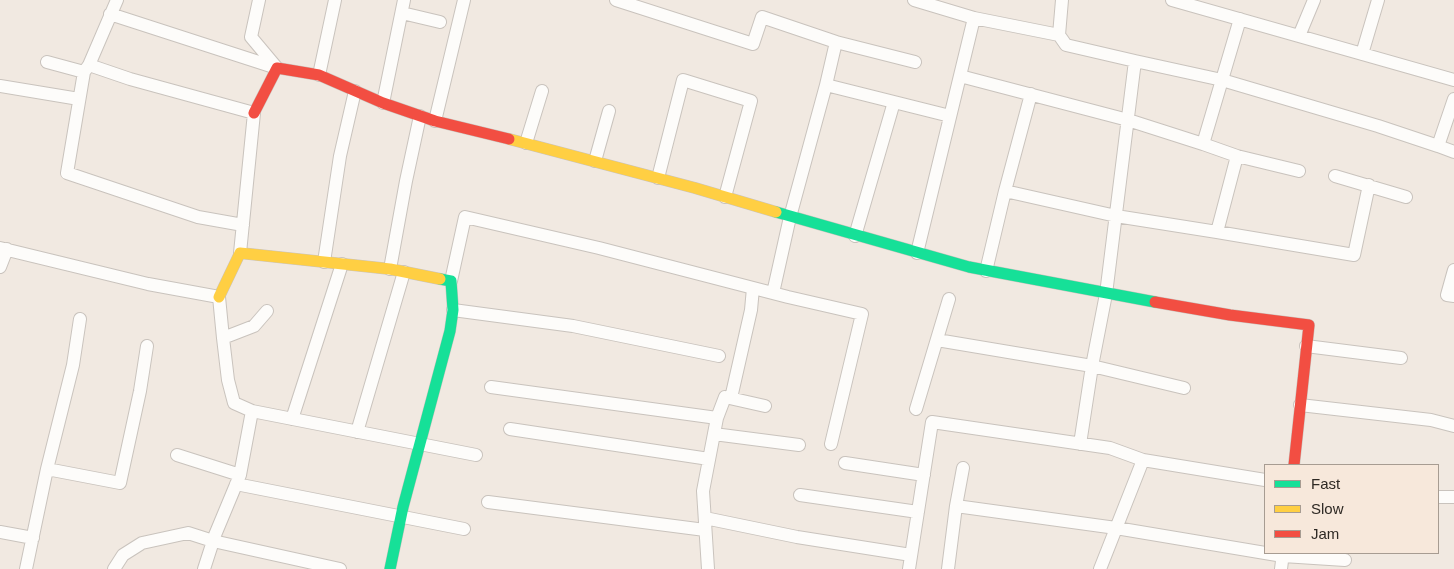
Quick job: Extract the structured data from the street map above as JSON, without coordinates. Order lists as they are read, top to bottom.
{
  "legend": ["Fast", "Slow", "Jam"]
}
